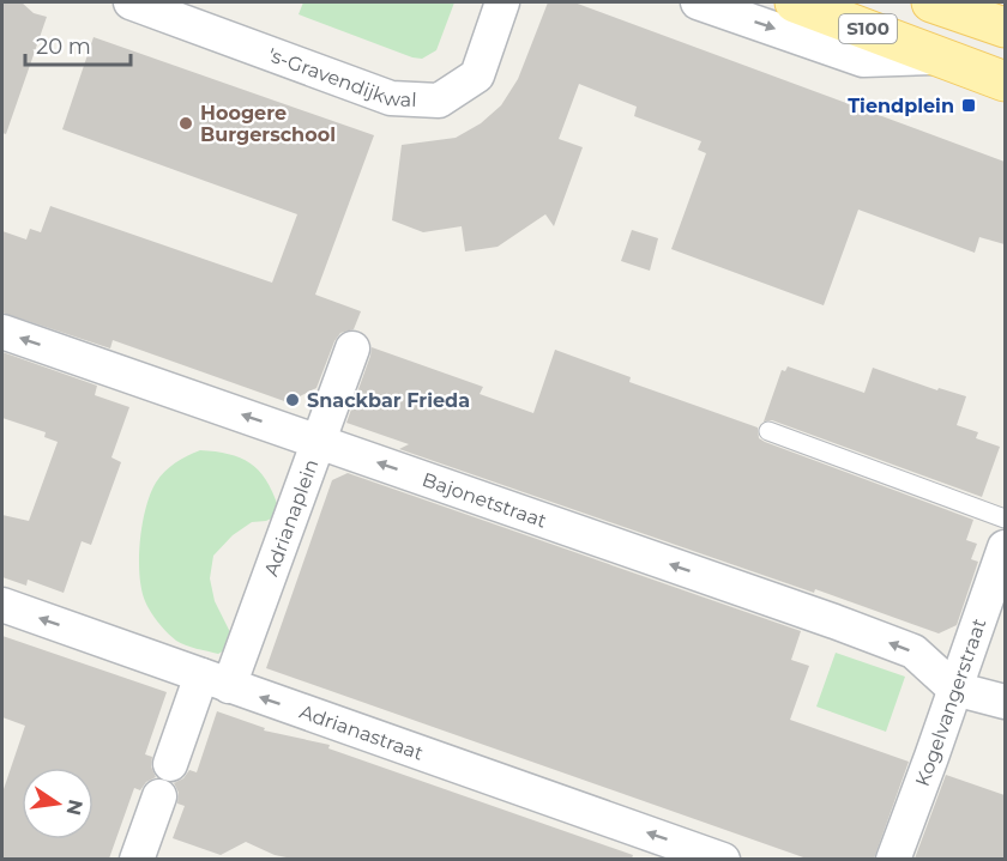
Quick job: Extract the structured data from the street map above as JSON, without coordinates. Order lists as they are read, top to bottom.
{
  "streets": {
    "main road": ["S100"],
    "street": [
      "'s-Gravendijkwal",
      "Bajonetstraat",
      "Adrianaplein",
      "Kogelvangerstraat",
      "Adrianastraat"
    ]
  },
  "crossings": [
    ["Bajonetstraat", "Adrianaplein"],
    ["Bajonetstraat", "Kogelvangerstraat"],
    ["Adrianaplein", "Adrianastraat"]
  ],
  "one_way": ["Bajonetstraat", "Adrianastraat"],
  "places": {
    "transit": ["Tiendplein"],
    "other": ["Hoogere Burgerschool", "Snackbar Frieda"]
  },
  "scale_bar": "20 m",
  "north": "right"
}
